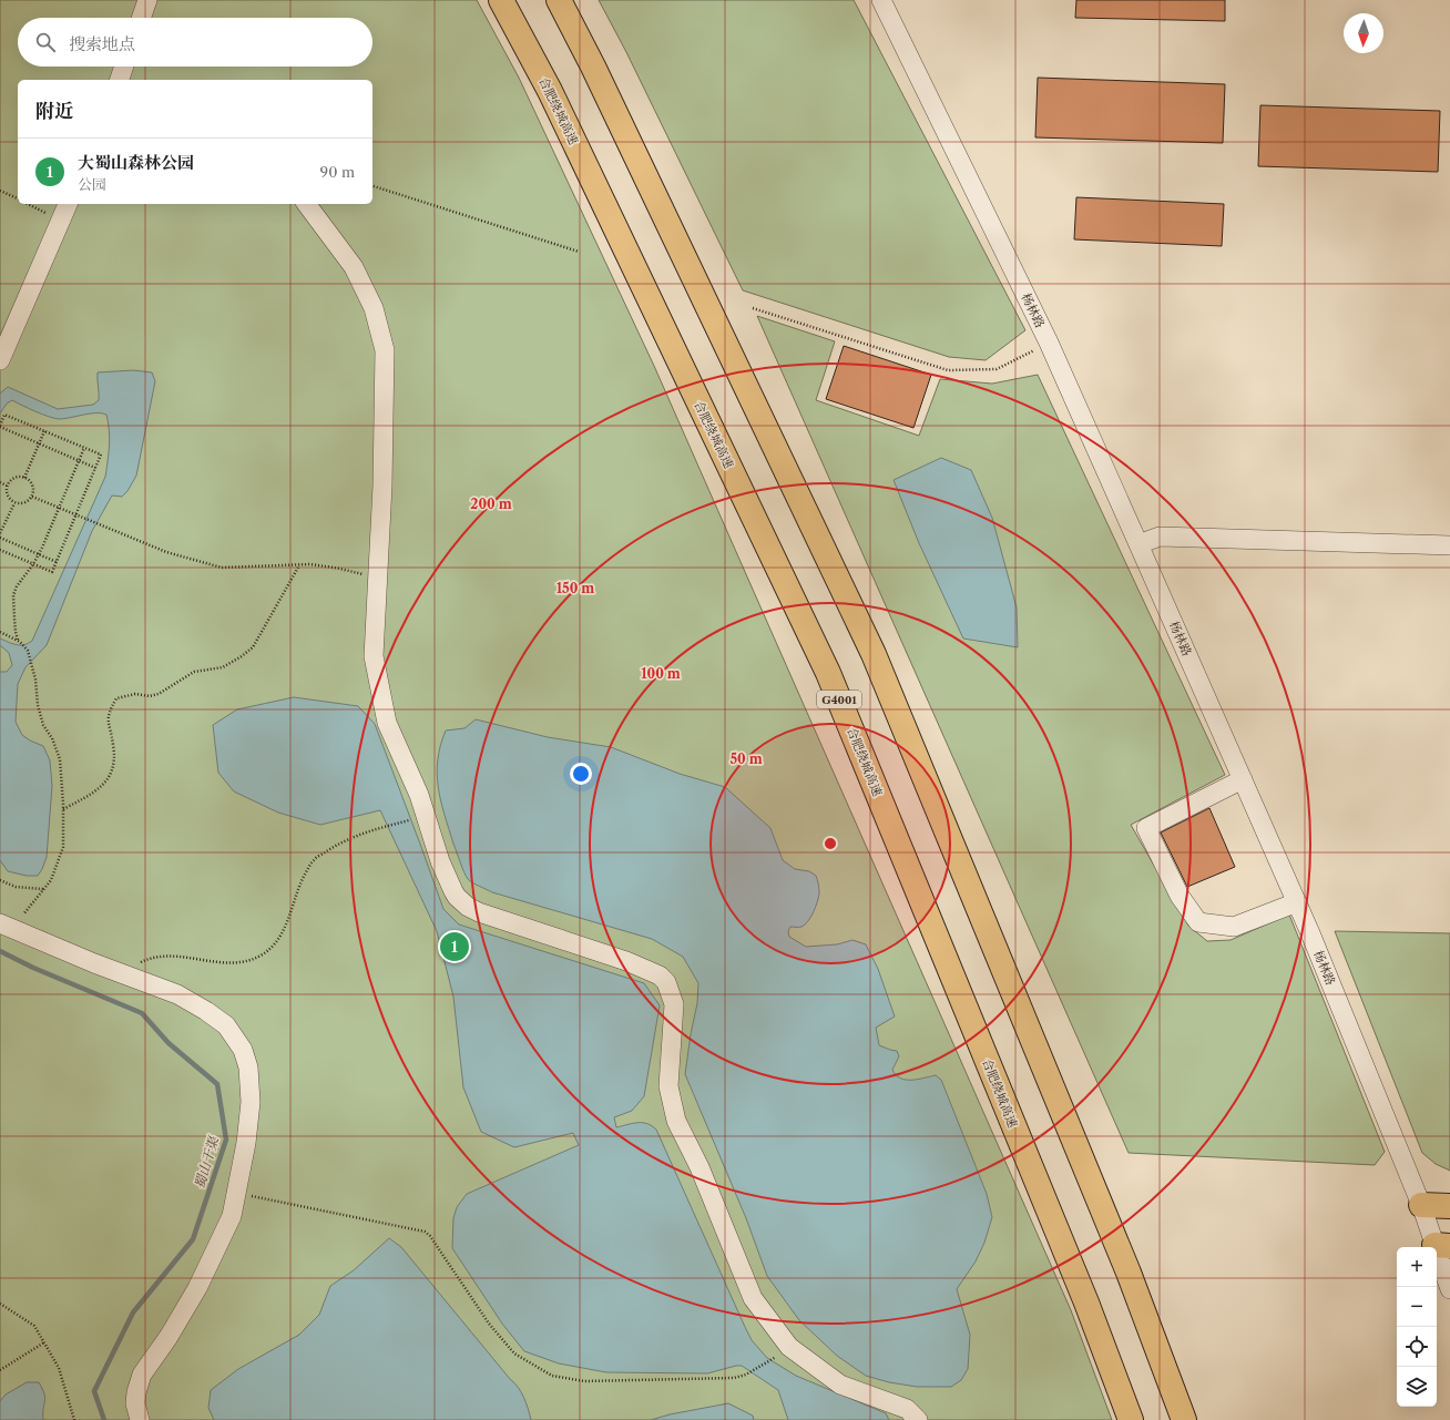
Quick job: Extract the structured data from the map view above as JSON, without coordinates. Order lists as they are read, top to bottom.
{
  "streets": {
    "main road": ["合肥绕城高速", "G4001"],
    "street": ["杨林路"]
  },
  "water": ["蜀山干渠"],
  "north": "bottom",
  "page": {
    "search": "搜索地点",
    "heading": "附近",
    "list": [
      {
        "mark": "1",
        "name": "大蜀山森林公园",
        "note": "公园",
        "value": "90 m"
      }
    ],
    "pins": "1",
    "map_buttons": ["+", "−"]
  },
  "rings": [
    "200 m",
    "150 m",
    "100 m",
    "50 m"
  ]
}
